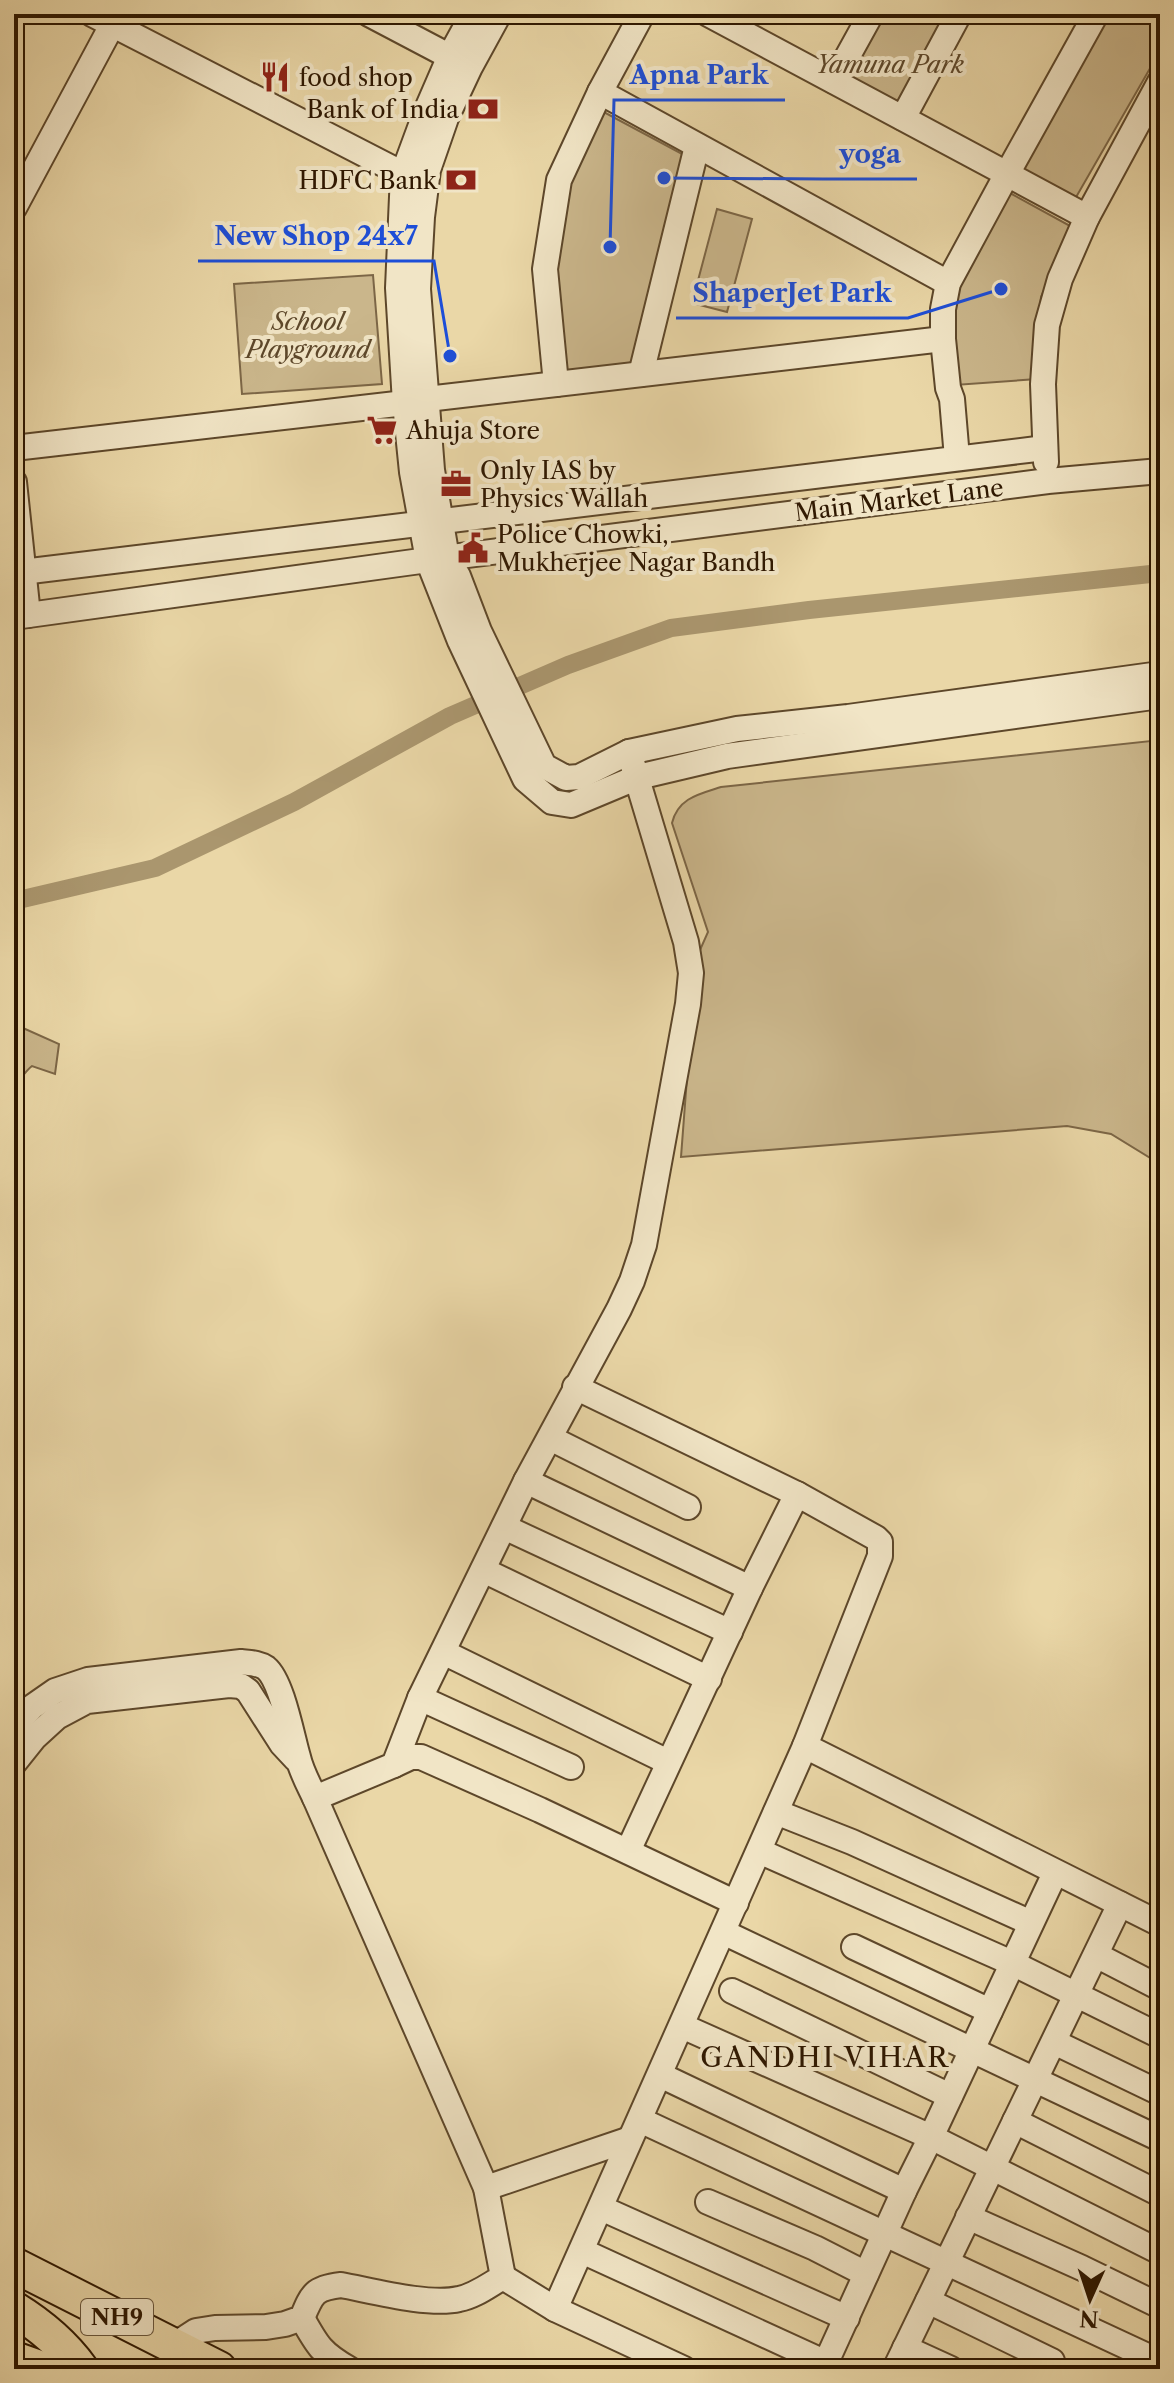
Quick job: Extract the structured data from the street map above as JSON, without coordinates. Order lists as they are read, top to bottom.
{
  "streets": {
    "highway": ["NH9"],
    "street": ["Main Market Lane"]
  },
  "districts": ["GANDHI VIHAR"],
  "parks": ["Yamuna Park", "School Playground"],
  "places": {
    "restaurant": ["food shop"],
    "bank": ["Bank of India", "HDFC Bank"],
    "other": [
      "yoga",
      "Apna Park",
      "ShaperJet Park",
      "New Shop 24x7"
    ],
    "supermarket": ["Ahuja Store"],
    "office": ["Only IAS by Physics Wallah"],
    "public building": ["Police Chowki, Mukherjee Nagar Bandh"]
  },
  "north": "bottom"
}
